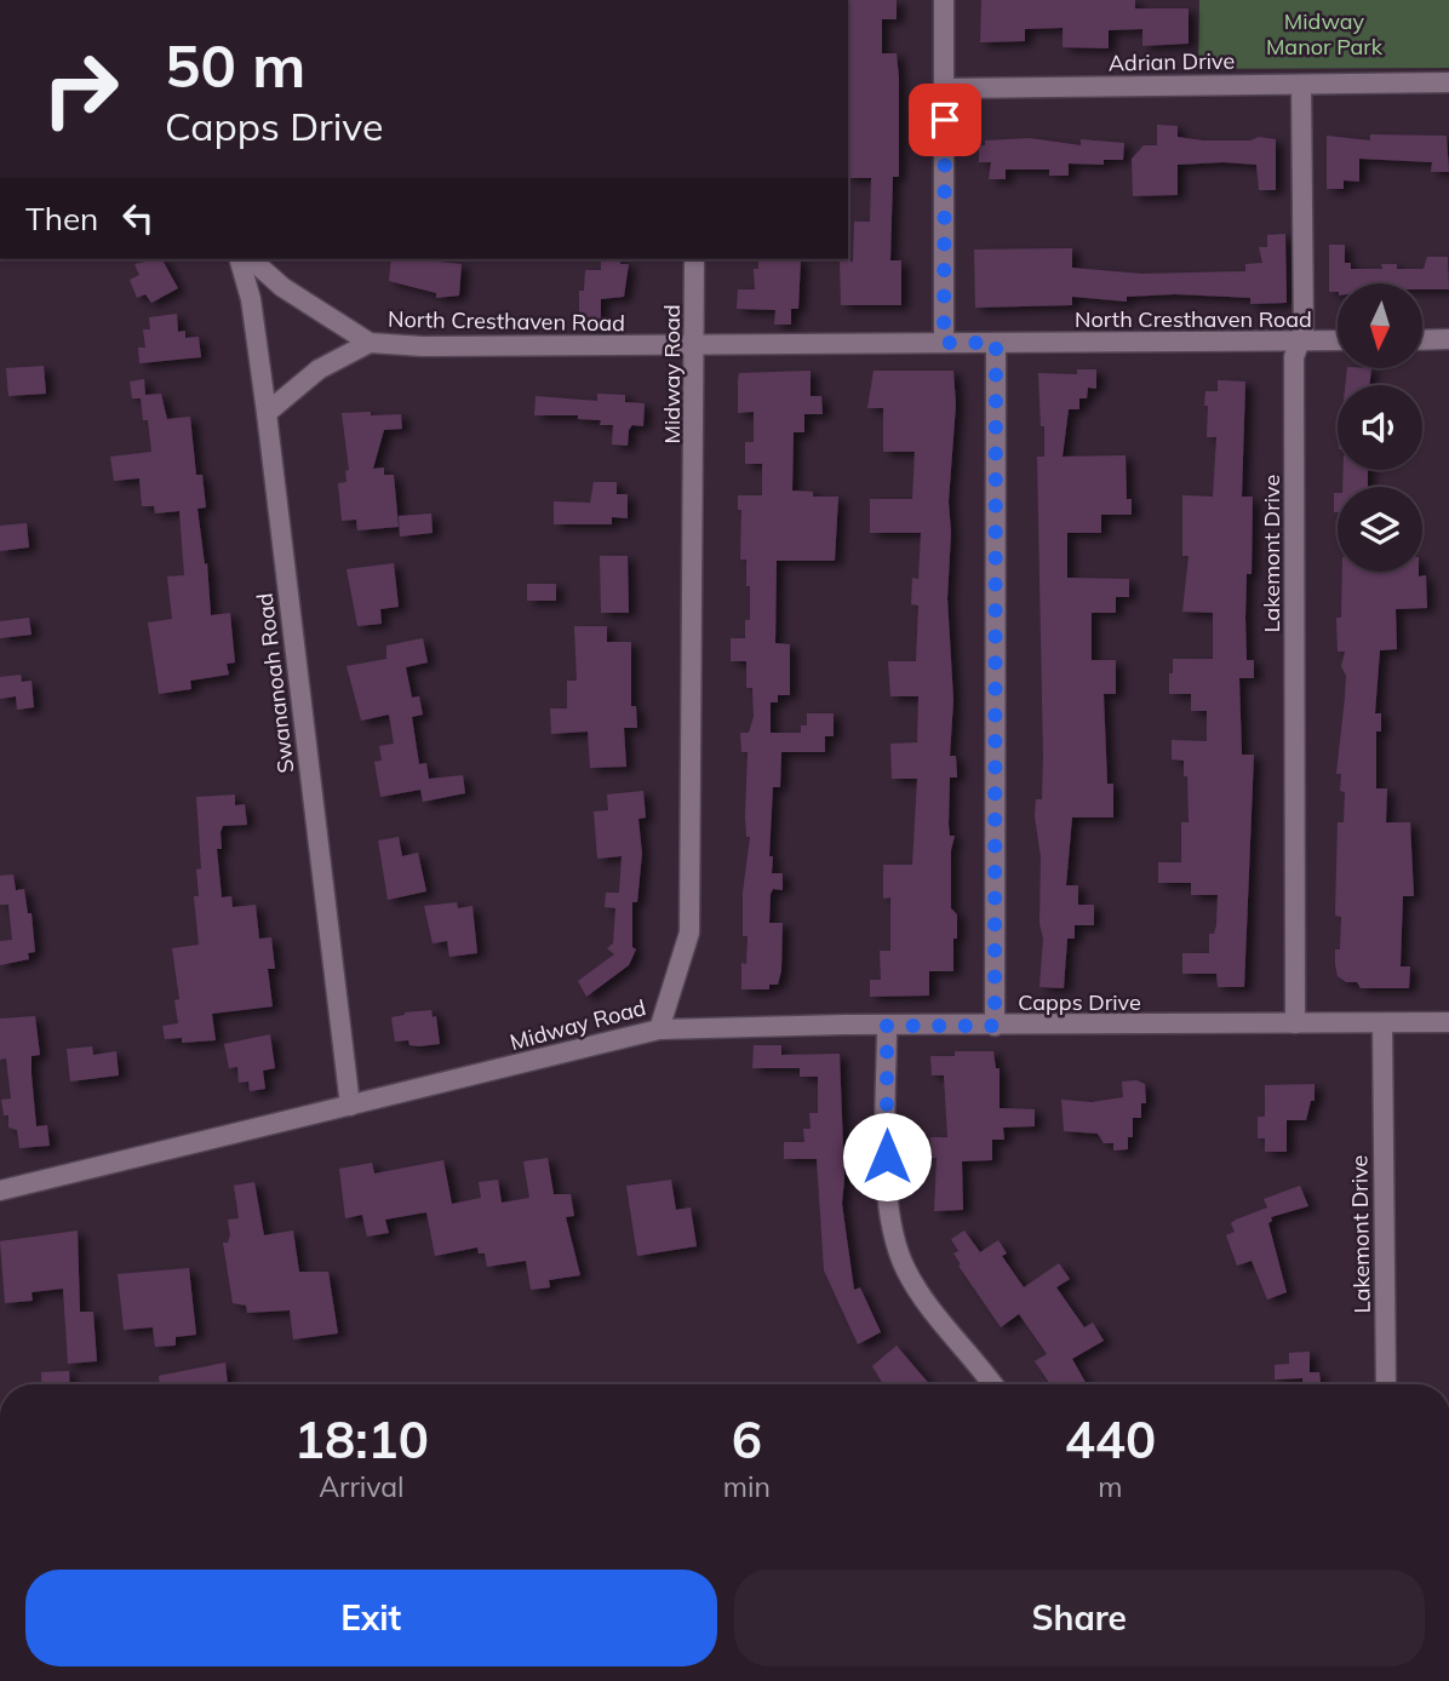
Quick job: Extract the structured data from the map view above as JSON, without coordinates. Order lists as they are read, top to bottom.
{
  "streets": {
    "street": [
      "Adrian Drive",
      "North Cresthaven Road",
      "Midway Road",
      "Lakemont Drive",
      "Swananoah Road",
      "Capps Drive"
    ]
  },
  "crossings": [
    ["Adrian Drive", "Lakemont Drive"],
    ["North Cresthaven Road", "Midway Road"],
    ["North Cresthaven Road", "Lakemont Drive"],
    ["Midway Road", "Swananoah Road"],
    ["Midway Road", "Capps Drive"],
    ["Lakemont Drive", "Capps Drive"]
  ],
  "parks": ["Midway Manor Park"],
  "north": "bottom",
  "page": {
    "turn": ["50 m", "Capps Drive"],
    "then": "Then",
    "eta": [
      "18:10",
      "Arrival",
      "6",
      "min",
      "440",
      "m"
    ],
    "buttons": ["Exit", "Share"]
  }
}
